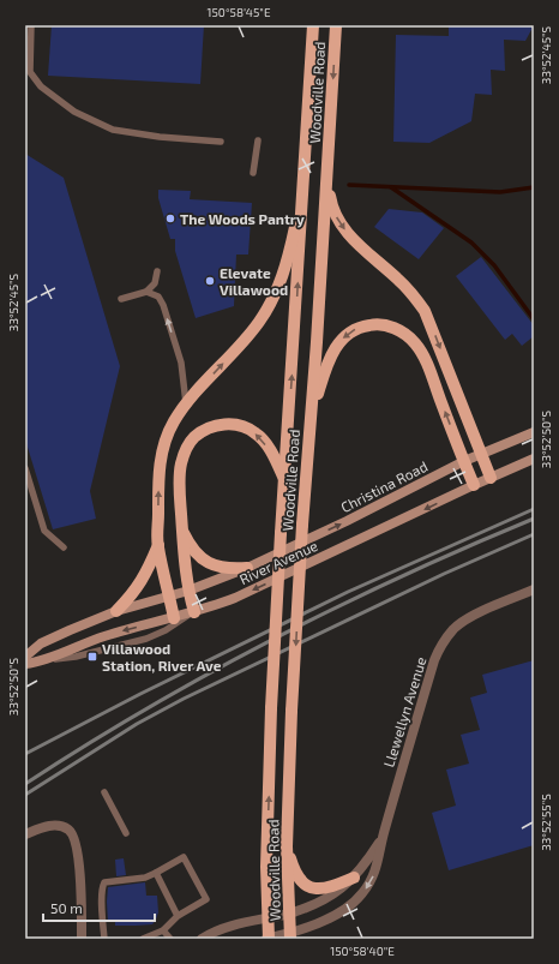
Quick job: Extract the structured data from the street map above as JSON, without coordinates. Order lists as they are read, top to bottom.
{
  "streets": {
    "main road": ["Woodville Road", "Christina Road", "River Avenue"],
    "street": ["Llewellyn Avenue"]
  },
  "crossings": [
    ["Woodville Road", "Llewellyn Avenue"],
    ["Christina Road", "River Avenue"]
  ],
  "one_way": ["Christina Road"],
  "places": {
    "other": ["The Woods Pantry", "Elevate Villawood"],
    "transit": ["Villawood Station, River Ave"]
  },
  "scale_bar": "50 m",
  "coordinates": [
    "150°58'45\"E",
    "33°52'45\"S",
    "33°52'50\"S",
    "33°52'55\"S",
    "150°58'40\"E"
  ]
}
